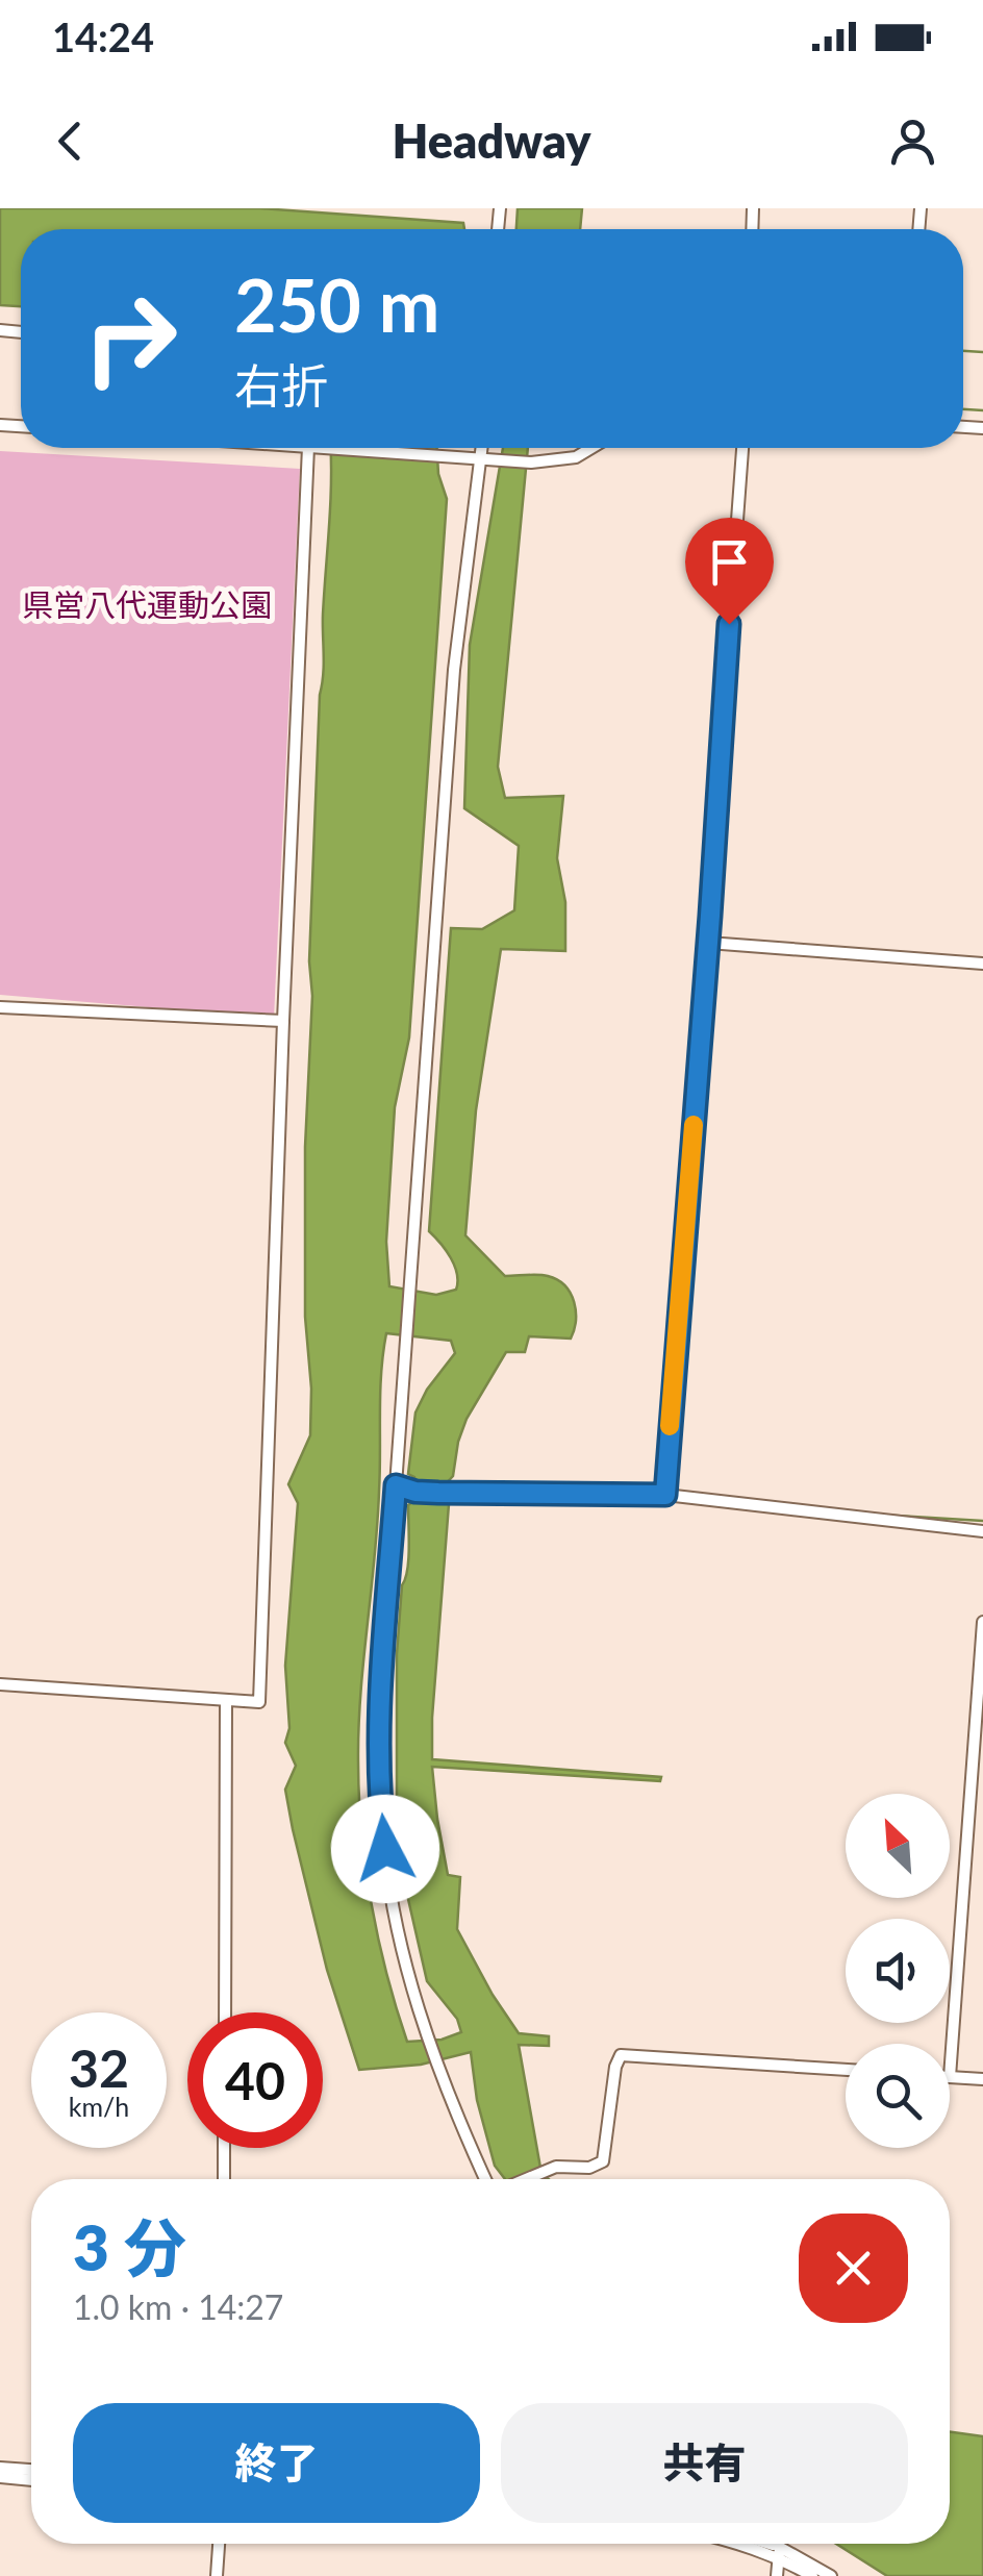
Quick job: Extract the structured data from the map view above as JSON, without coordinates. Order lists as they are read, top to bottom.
{
  "parks": ["県営八代運動公園"],
  "north": "top left",
  "page": {
    "status": "14:24",
    "header": "Headway",
    "turn": ["250 m", "右折"],
    "speed": "32 km/h",
    "limit": "40",
    "heading": ["3 分", "1.0 km · 14:27"],
    "buttons": ["終了", "共有"]
  }
}
